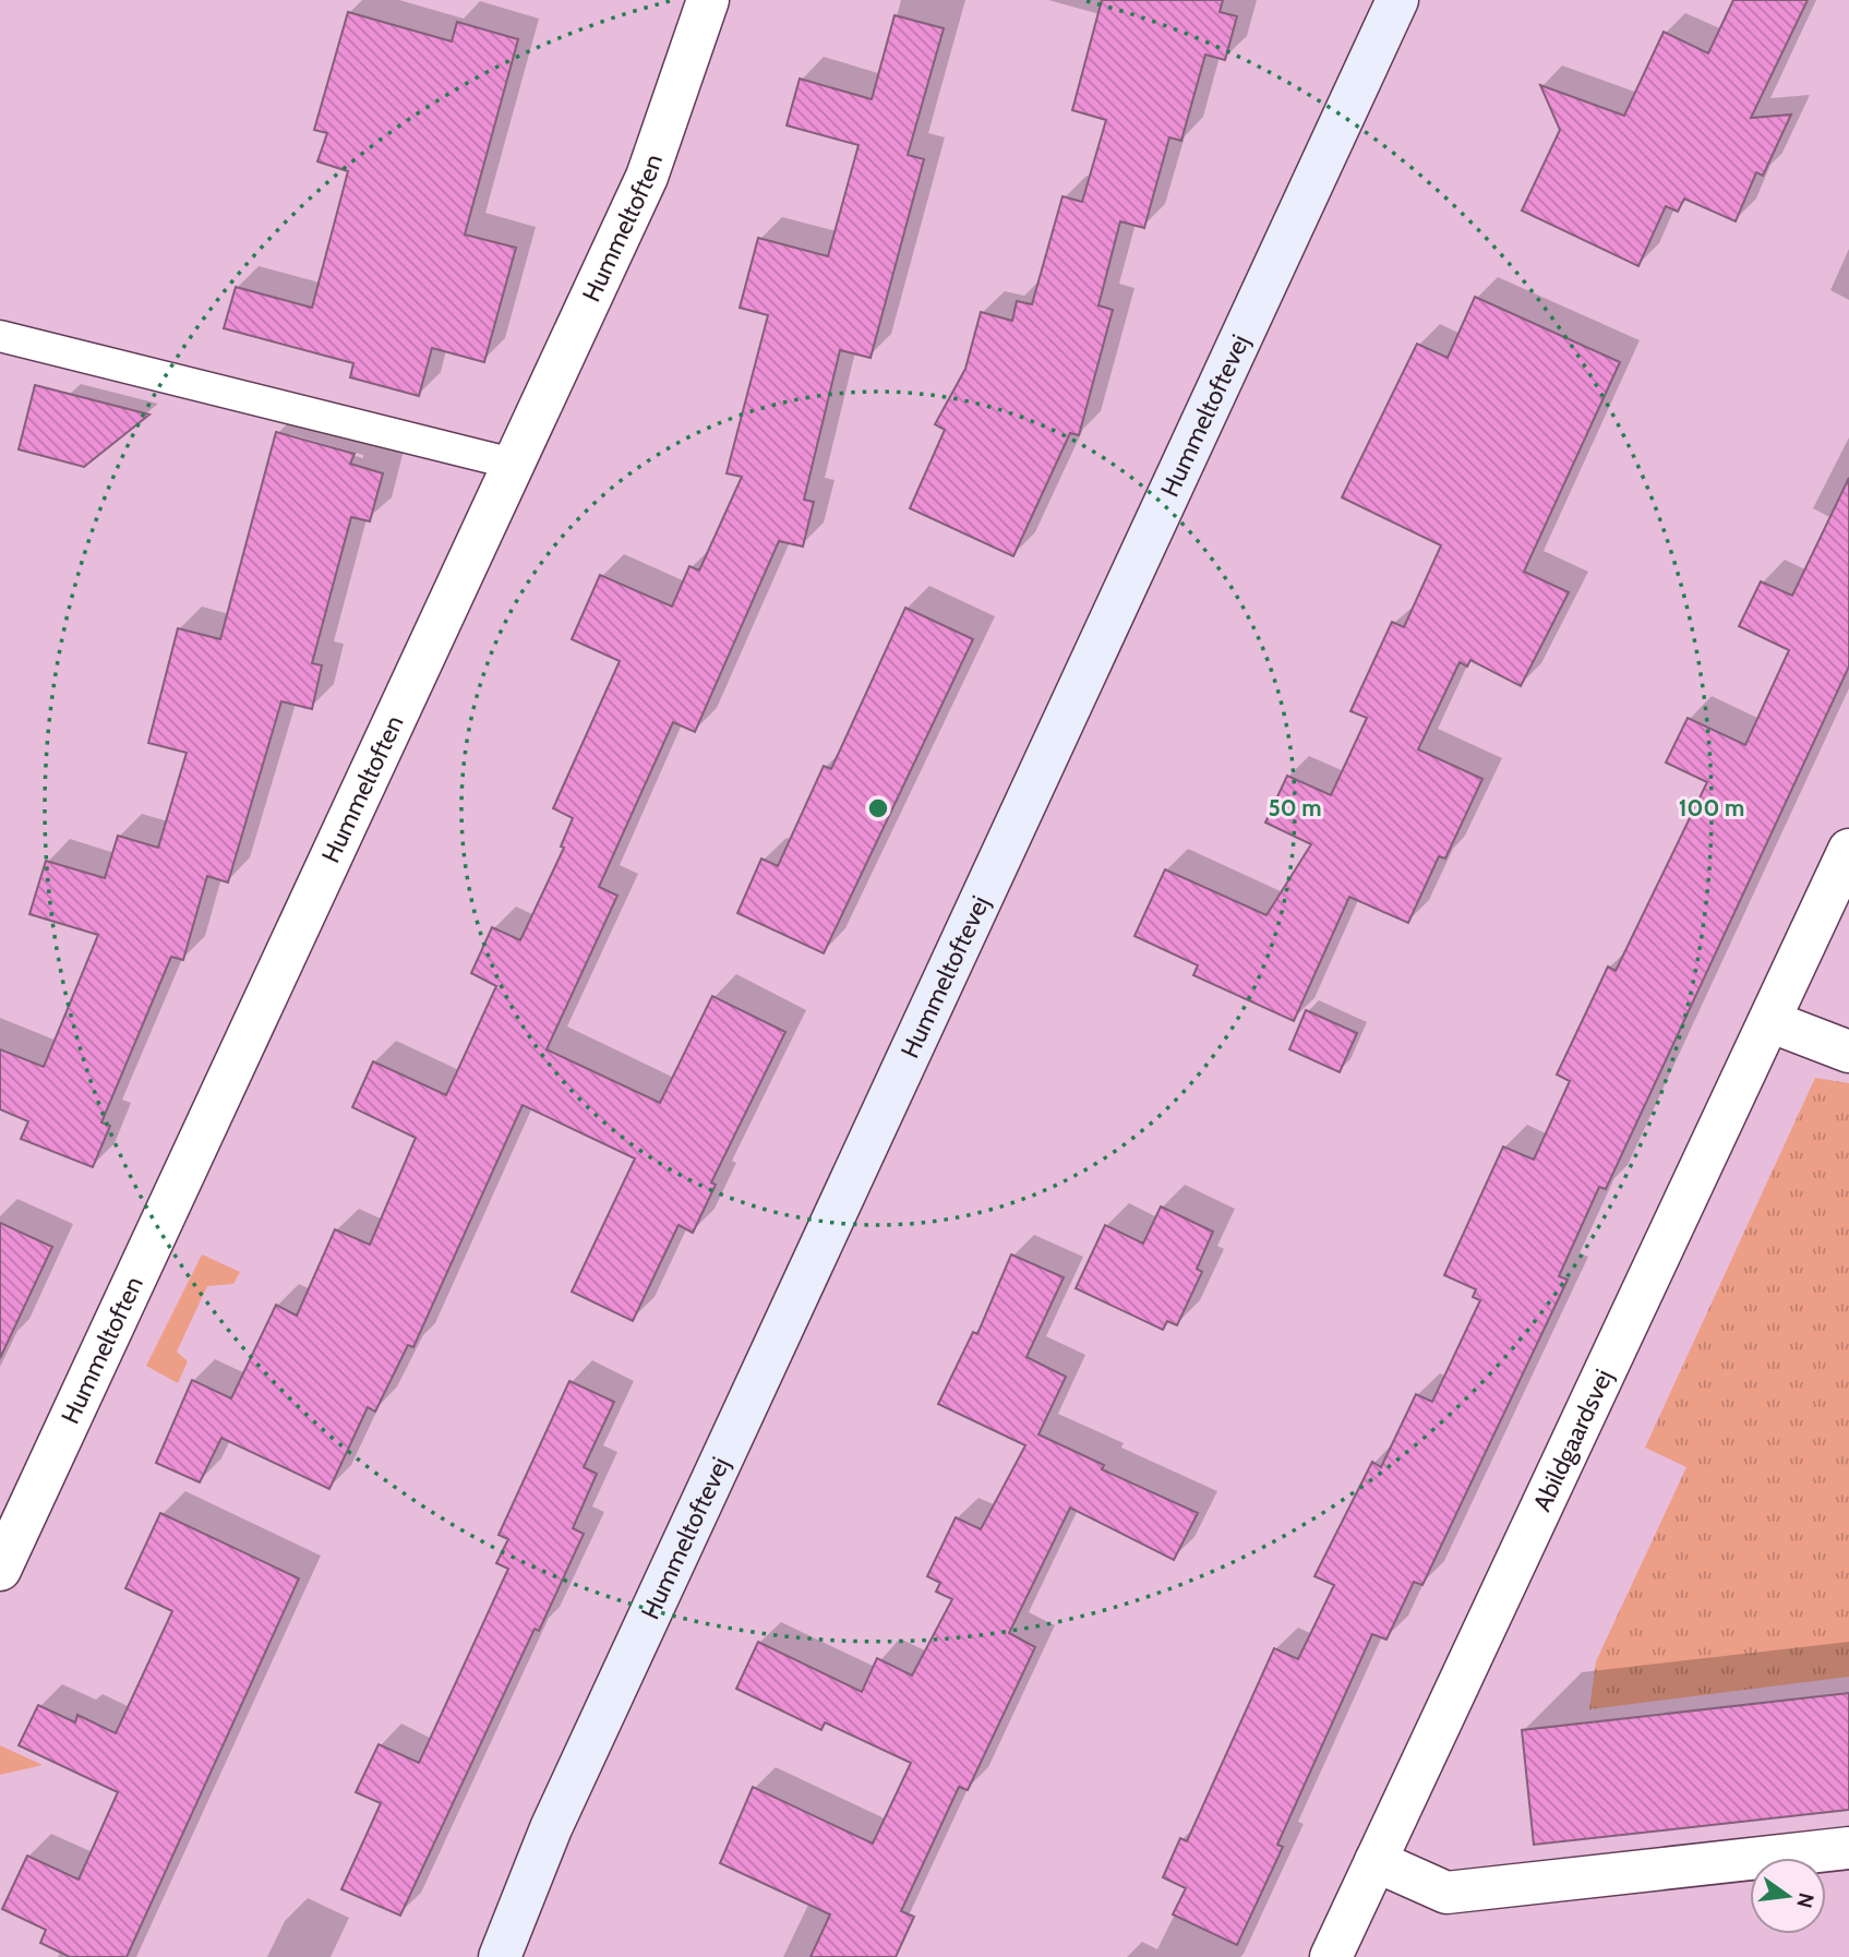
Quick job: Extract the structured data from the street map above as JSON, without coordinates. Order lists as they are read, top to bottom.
{
  "streets": {
    "street": ["Hummeltoften", "Hummeltoftevej", "Abildgaardsvej"]
  },
  "north": "right",
  "rings": ["50 m", "100 m"]
}
